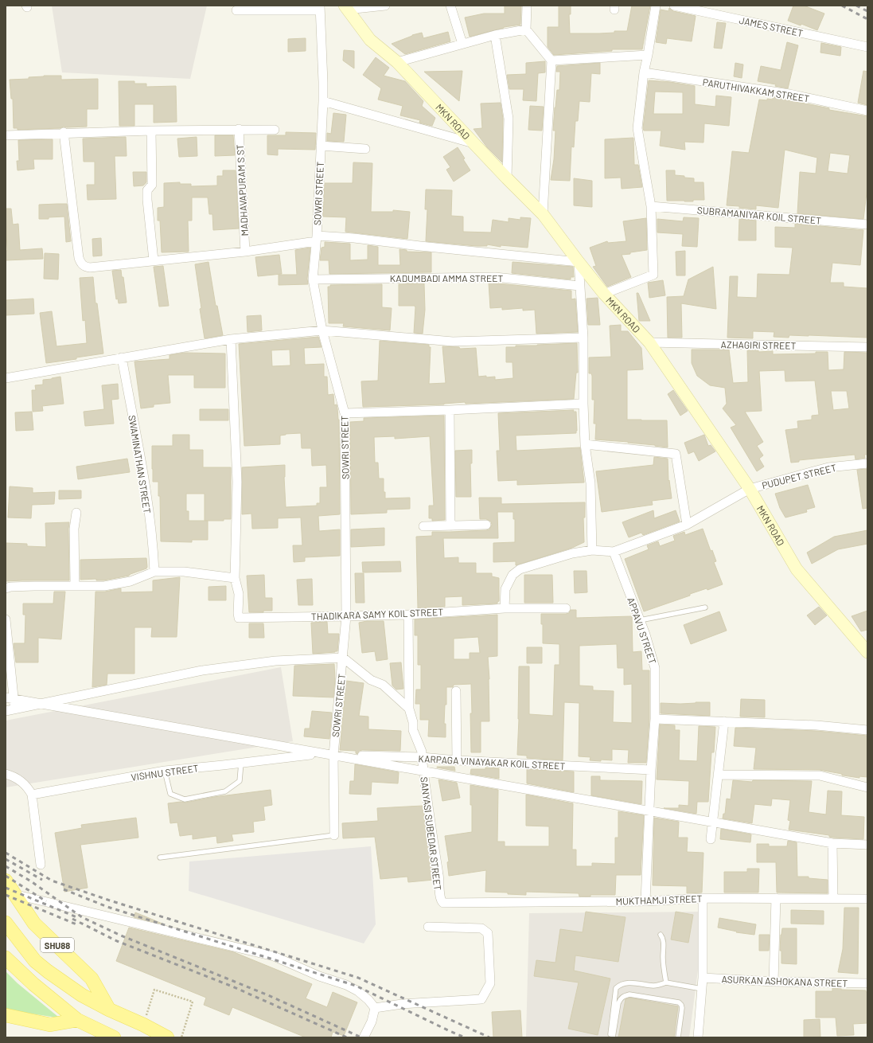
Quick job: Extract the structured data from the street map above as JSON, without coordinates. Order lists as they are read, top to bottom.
{
  "streets": {
    "main road": ["SHU88"],
    "street": [
      "JAMES STREET",
      "PARUTHIVAKKAM STREET",
      "MKN ROAD",
      "MADHAVAPURAM S ST",
      "SOWRI STREET",
      "SUBRAMANIYAR KOIL STREET",
      "KADUMBADI AMMA STREET",
      "AZHAGIRI STREET",
      "SWAMINATHAN STREET",
      "PUDUPET STREET",
      "THADIKARA SAMY KOIL STREET",
      "APPAVU STREET",
      "KARPAGA VINAYAKAR KOIL STREET",
      "VISHNU STREET",
      "SANYASI SUBEDAR STREET",
      "MUKTHAMJI STREET",
      "ASURKAN ASHOKANA STREET"
    ]
  },
  "crossings": [
    ["MKN ROAD", "AZHAGIRI STREET"],
    ["MKN ROAD", "PUDUPET STREET"],
    ["SOWRI STREET", "KADUMBADI AMMA STREET"],
    ["SOWRI STREET", "THADIKARA SAMY KOIL STREET"],
    ["SOWRI STREET", "KARPAGA VINAYAKAR KOIL STREET"],
    ["SOWRI STREET", "VISHNU STREET"],
    ["THADIKARA SAMY KOIL STREET", "SANYASI SUBEDAR STREET"],
    ["APPAVU STREET", "KARPAGA VINAYAKAR KOIL STREET"],
    ["APPAVU STREET", "MUKTHAMJI STREET"],
    ["KARPAGA VINAYAKAR KOIL STREET", "VISHNU STREET"],
    ["KARPAGA VINAYAKAR KOIL STREET", "SANYASI SUBEDAR STREET"],
    ["SANYASI SUBEDAR STREET", "MUKTHAMJI STREET"]
  ]
}
